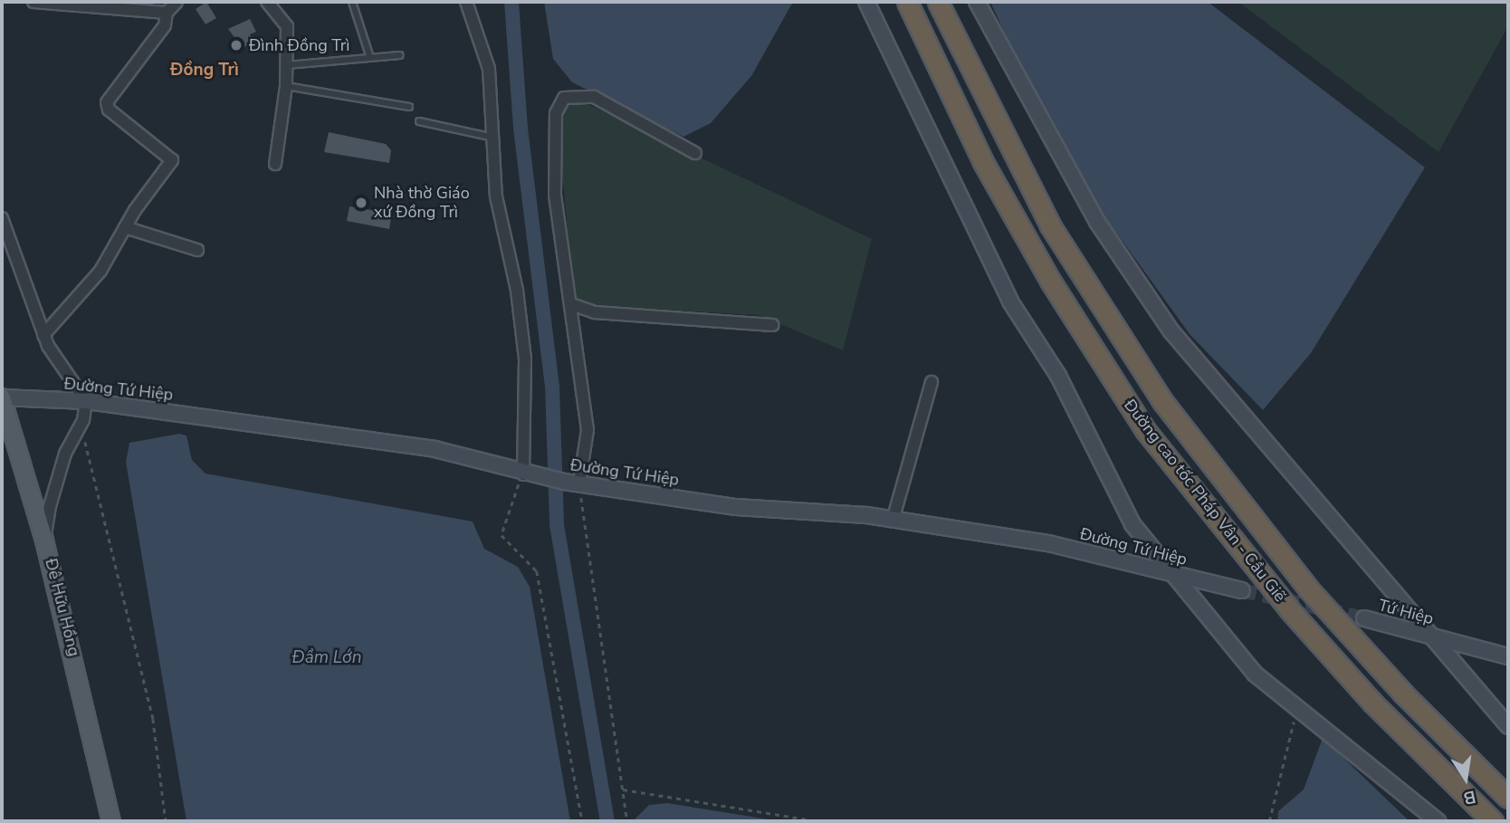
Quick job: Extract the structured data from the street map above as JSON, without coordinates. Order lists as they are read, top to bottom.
{
  "streets": {
    "highway": ["Đường cao tốc Pháp Vân - Cầu Giẽ"],
    "main road": ["Đê Hữu Hồng"],
    "street": ["Đường Tứ Hiệp", "Tứ Hiệp"]
  },
  "crossings": [
    ["Đường Tứ Hiệp", "Đê Hữu Hồng"]
  ],
  "districts": ["Đồng Trì"],
  "water": ["Đầm Lớn"],
  "places": ["Đình Đồng Trì", "Nhà thờ Giáo xứ Đồng Trì"],
  "north": "bottom"
}
